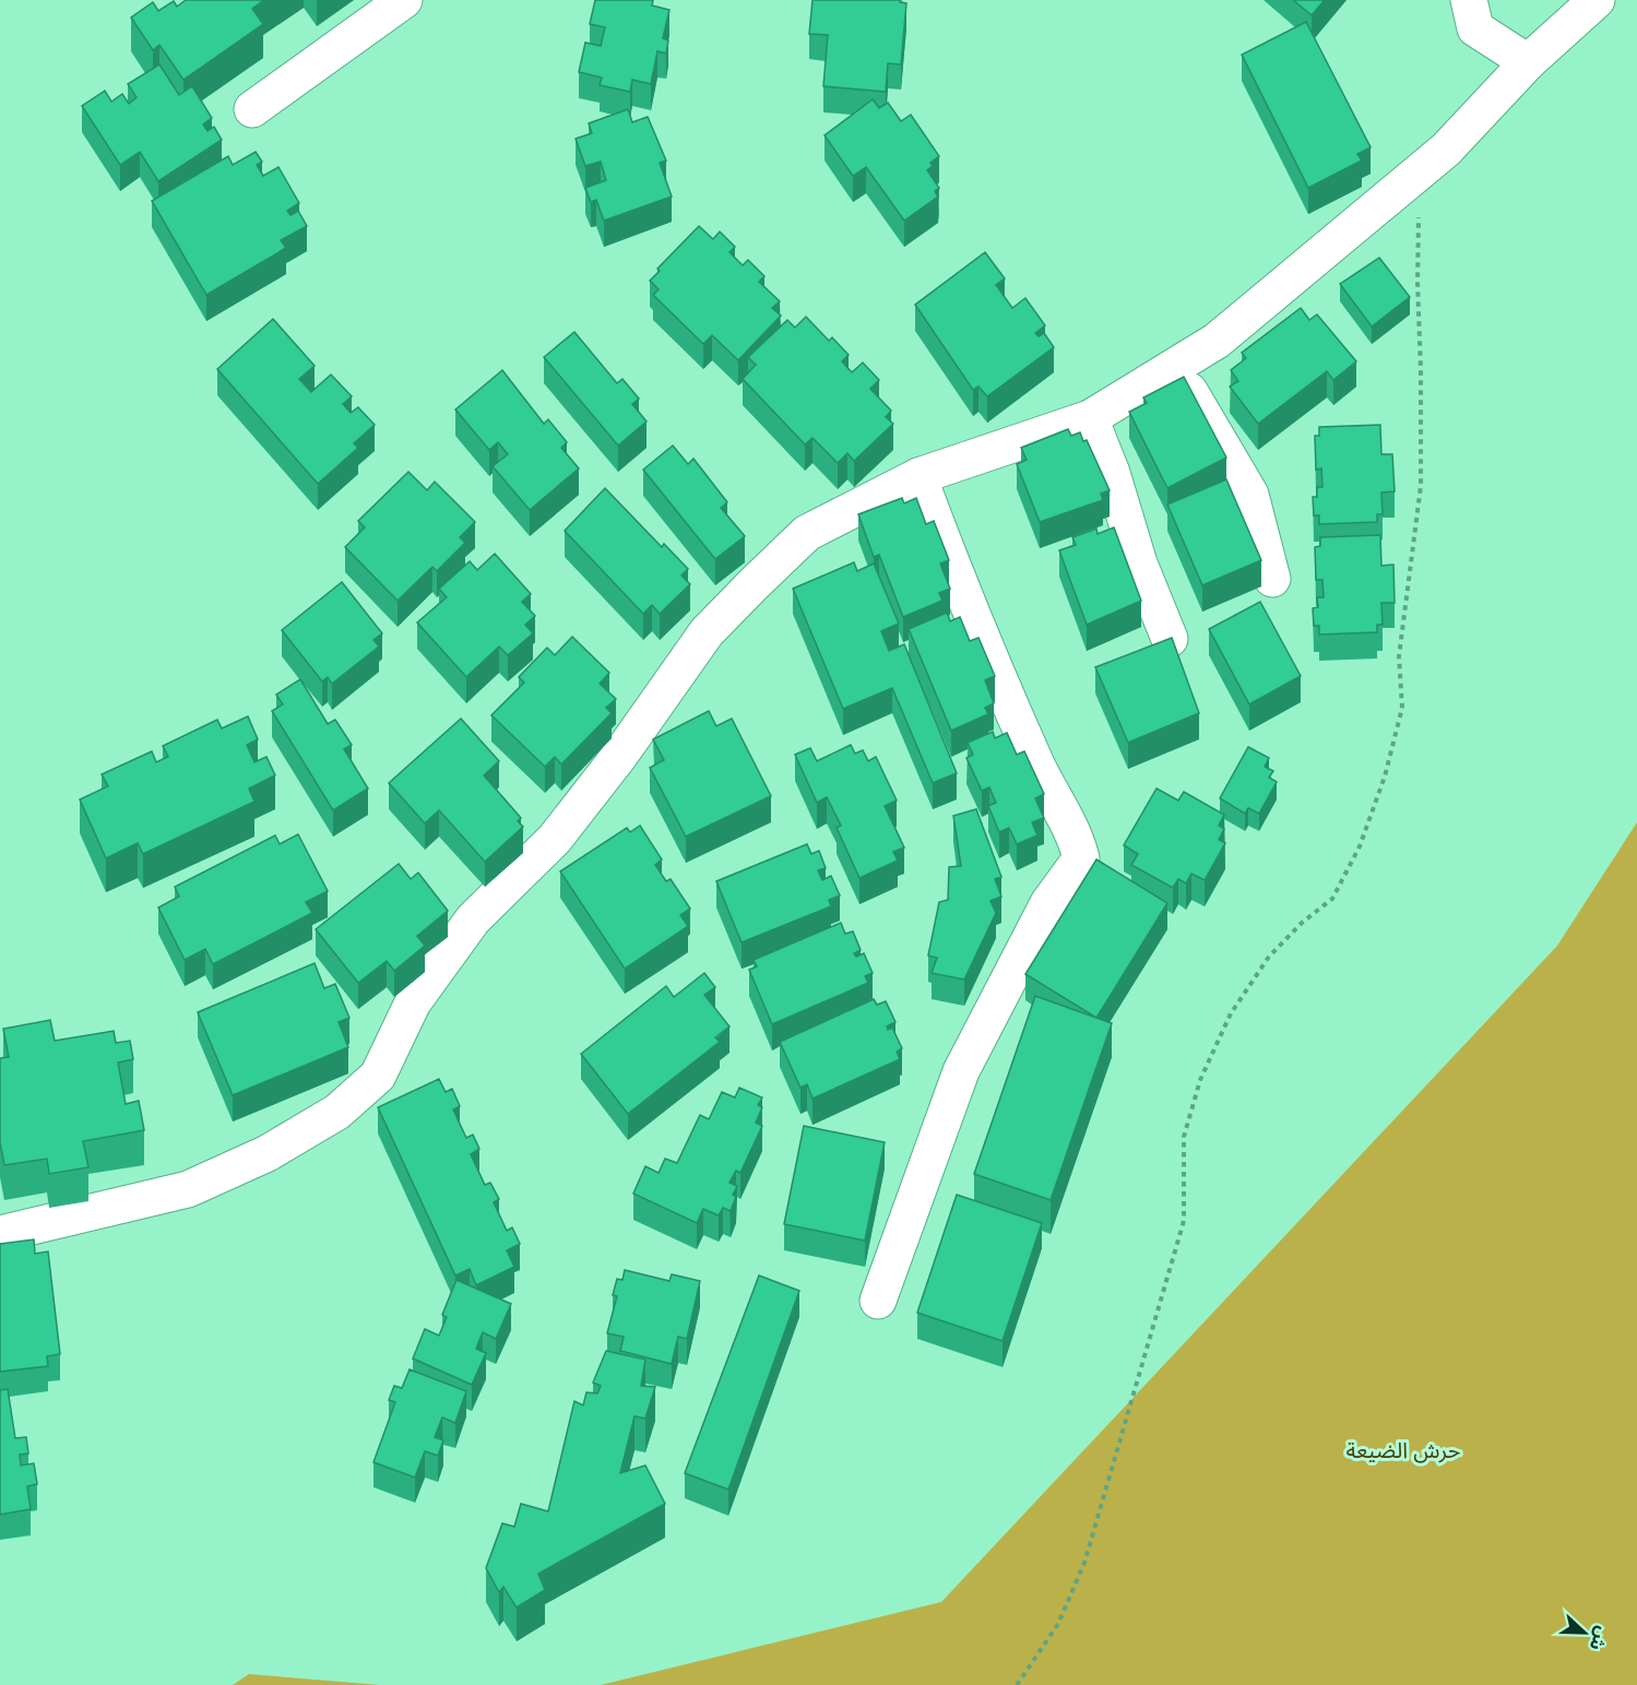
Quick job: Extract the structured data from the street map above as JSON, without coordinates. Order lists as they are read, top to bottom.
{
  "parks": ["حرش الضيعة"],
  "north": "right"
}
